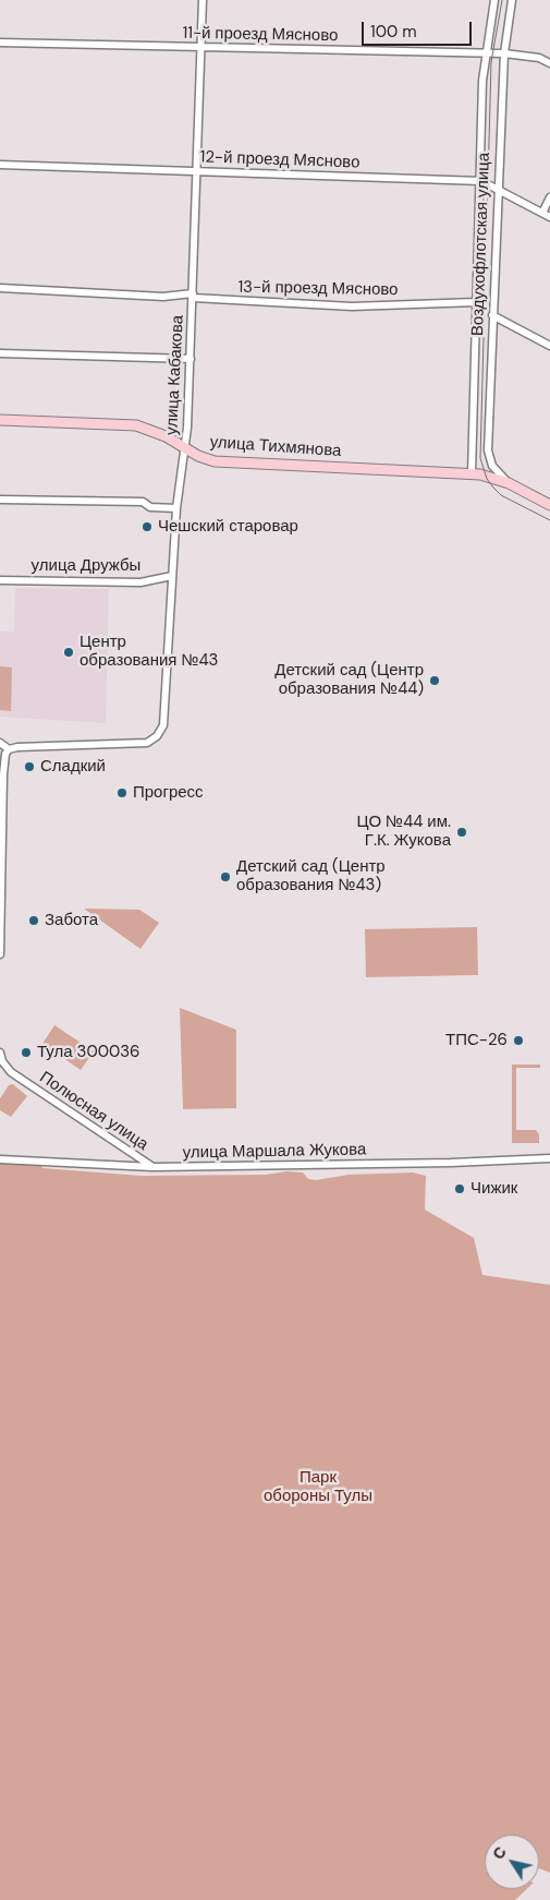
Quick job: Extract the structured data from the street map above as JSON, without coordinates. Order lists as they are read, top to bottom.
{
  "streets": {
    "street": [
      "11-й проезд Мясново",
      "12-й проезд Мясново",
      "Воздухофлотская улица",
      "13-й проезд Мясново",
      "улица Кабакова",
      "улица Тихмянова",
      "улица Дружбы",
      "Полюсная улица",
      "улица Маршала Жукова"
    ]
  },
  "crossings": [
    ["11-й проезд Мясново", "Воздухофлотская улица"],
    ["11-й проезд Мясново", "улица Кабакова"],
    ["12-й проезд Мясново", "Воздухофлотская улица"],
    ["12-й проезд Мясново", "улица Кабакова"],
    ["Воздухофлотская улица", "13-й проезд Мясново"],
    ["Воздухофлотская улица", "улица Тихмянова"],
    ["13-й проезд Мясново", "улица Кабакова"],
    ["улица Кабакова", "улица Тихмянова"],
    ["улица Кабакова", "улица Дружбы"],
    ["Полюсная улица", "улица Маршала Жукова"]
  ],
  "parks": ["Парк обороны Тулы"],
  "places": [
    "Чешский старовар",
    "Центр образования №43",
    "Детский сад (Центр образования №44)",
    "Сладкий",
    "Прогресс",
    "ЦО №44 им. Г.К. Жукова",
    "Детский сад (Центр образования №43)",
    "Забота",
    "ТПС-26",
    "Тула 300036",
    "Чижик"
  ],
  "scale_bar": "100 m",
  "north": "top left"
}
